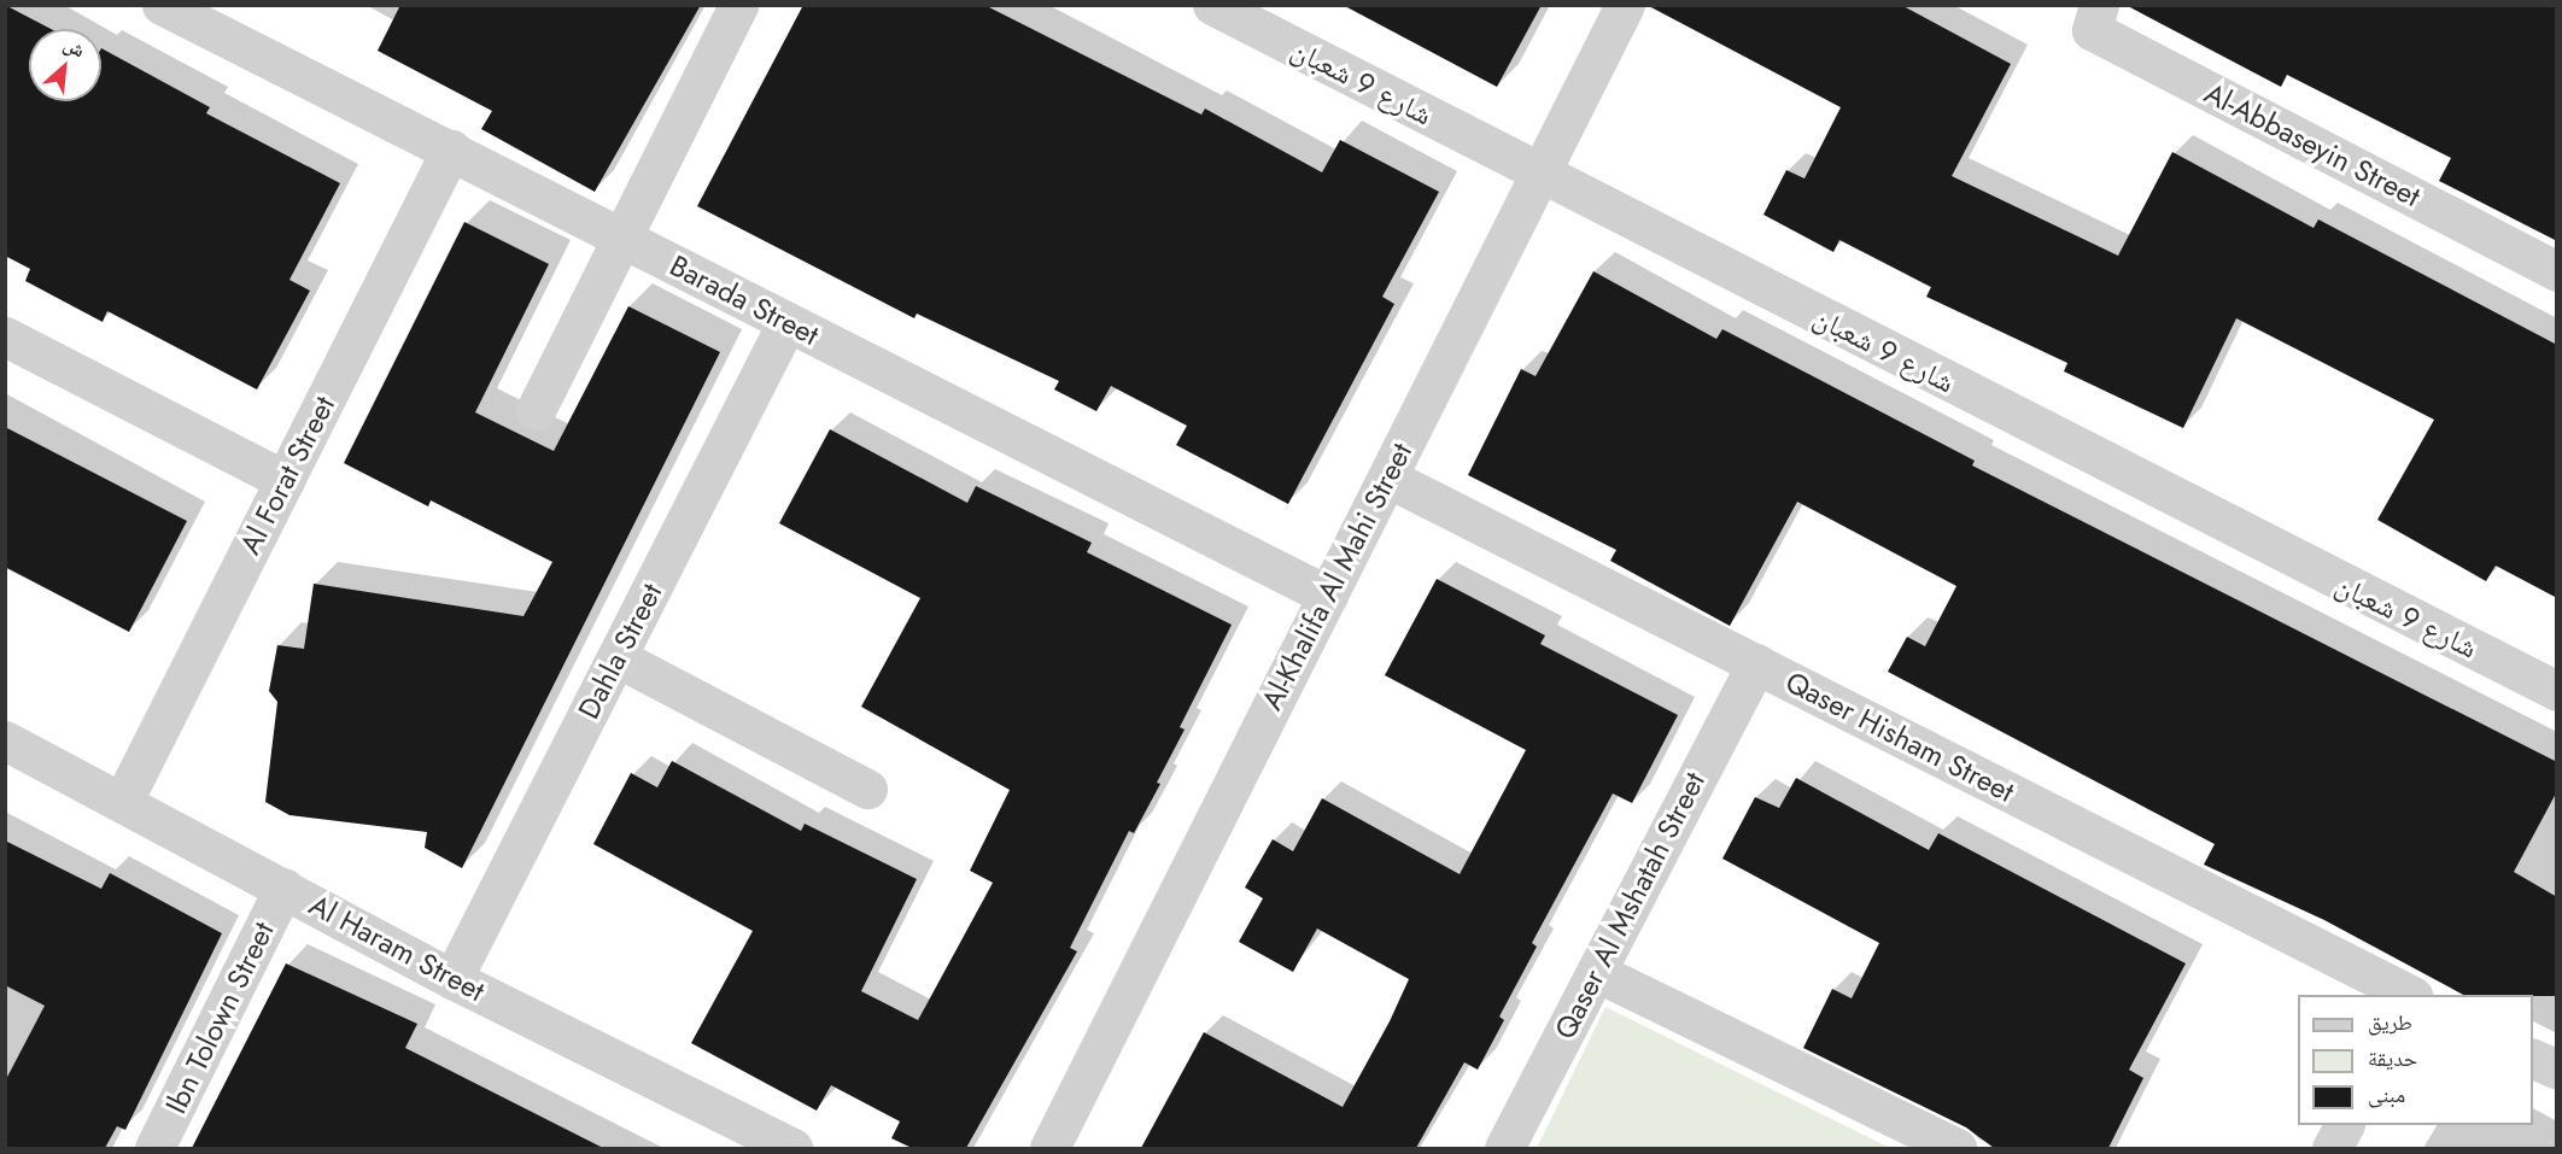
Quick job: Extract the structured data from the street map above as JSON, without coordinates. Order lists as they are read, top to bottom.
{
  "streets": {
    "street": [
      "شارع 9 شعبان",
      "Al-Abbaseyin Street",
      "Barada Street",
      "Al Forat Street",
      "Al-Khalifa Al Mahi Street",
      "Dahla Street",
      "Qaser Hisham Street",
      "Qaser Al Mshatah Street",
      "Al Haram Street",
      "Ibn Tolown Street"
    ]
  },
  "crossings": [
    ["شارع 9 شعبان", "Al-Khalifa Al Mahi Street"],
    ["Barada Street", "Al Forat Street"],
    ["Barada Street", "Al-Khalifa Al Mahi Street"],
    ["Barada Street", "Dahla Street"],
    ["Al Forat Street", "Al Haram Street"],
    ["Al-Khalifa Al Mahi Street", "Qaser Hisham Street"],
    ["Dahla Street", "Al Haram Street"],
    ["Qaser Hisham Street", "Qaser Al Mshatah Street"],
    ["Al Haram Street", "Ibn Tolown Street"]
  ],
  "legend": ["طريق", "حديقة", "مبنى"],
  "north": "top right"
}
